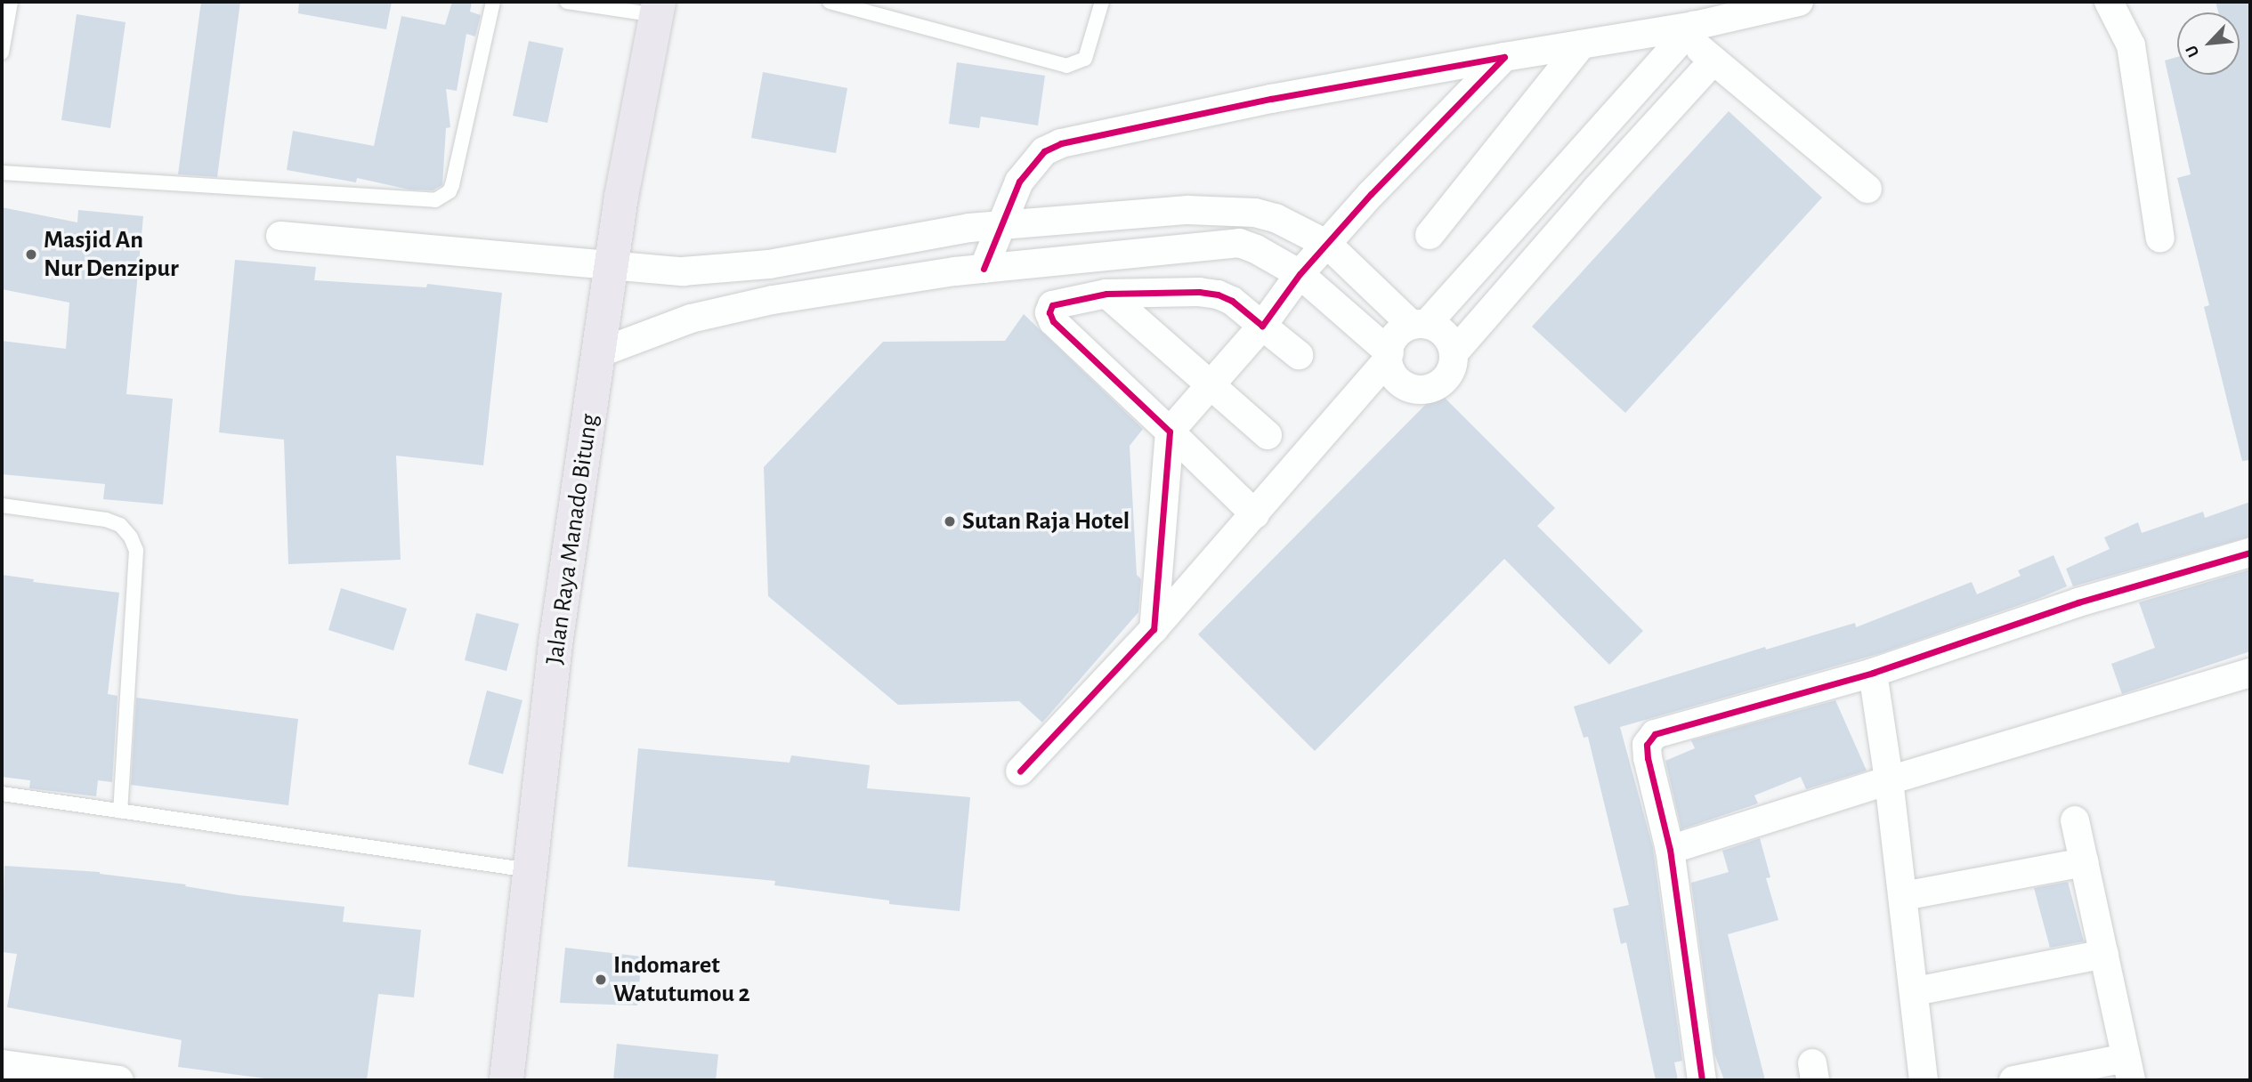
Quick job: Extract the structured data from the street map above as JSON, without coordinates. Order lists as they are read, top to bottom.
{
  "streets": {
    "highway": ["Jalan Raya Manado Bitung"]
  },
  "places": ["Masjid An Nur Denzipur", "Sutan Raja Hotel", "Indomaret Watutumou 2"],
  "north": "bottom left"
}
